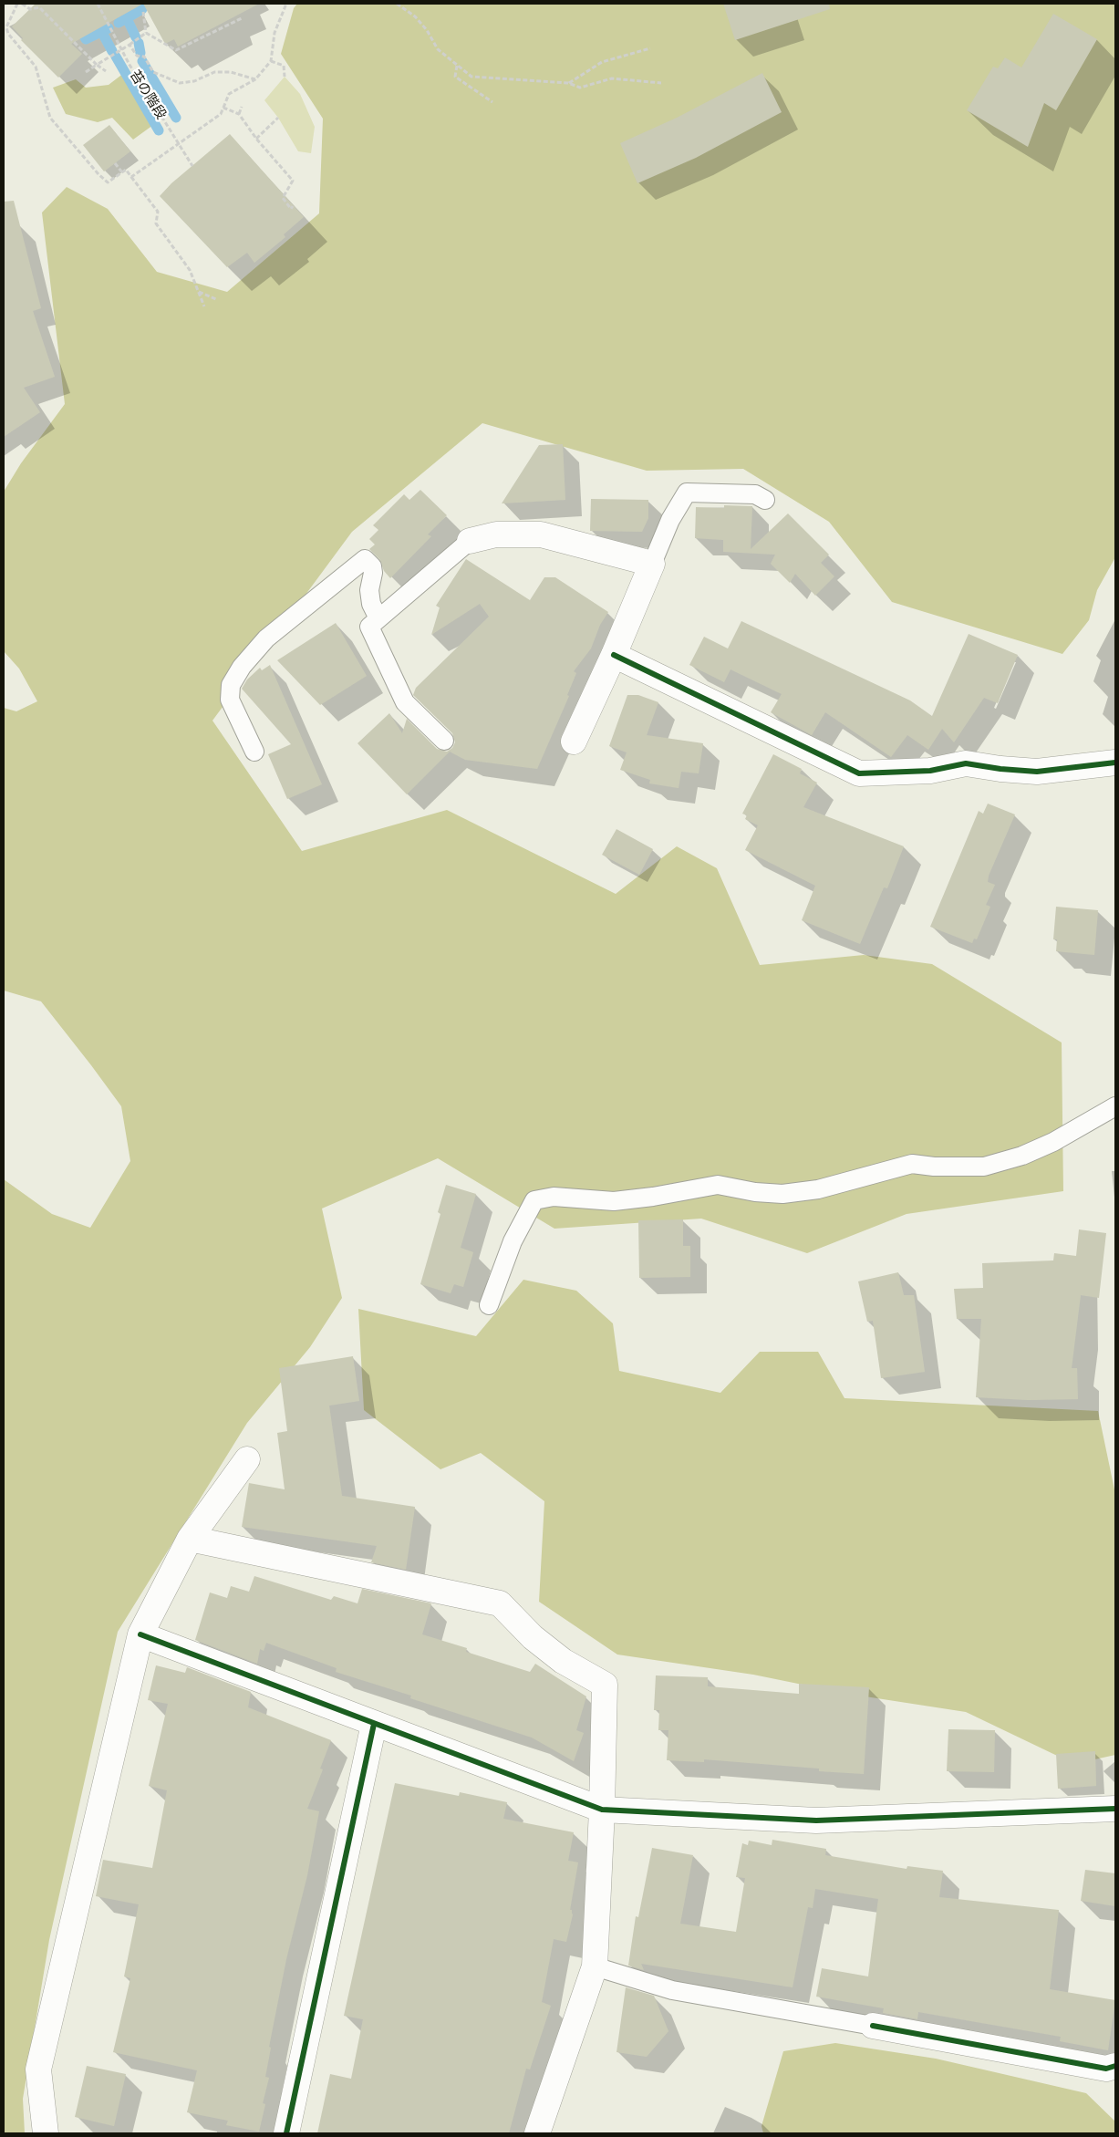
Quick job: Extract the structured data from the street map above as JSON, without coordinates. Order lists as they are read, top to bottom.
{
  "streets": {
    "path": ["苔の階段"]
  }
}
